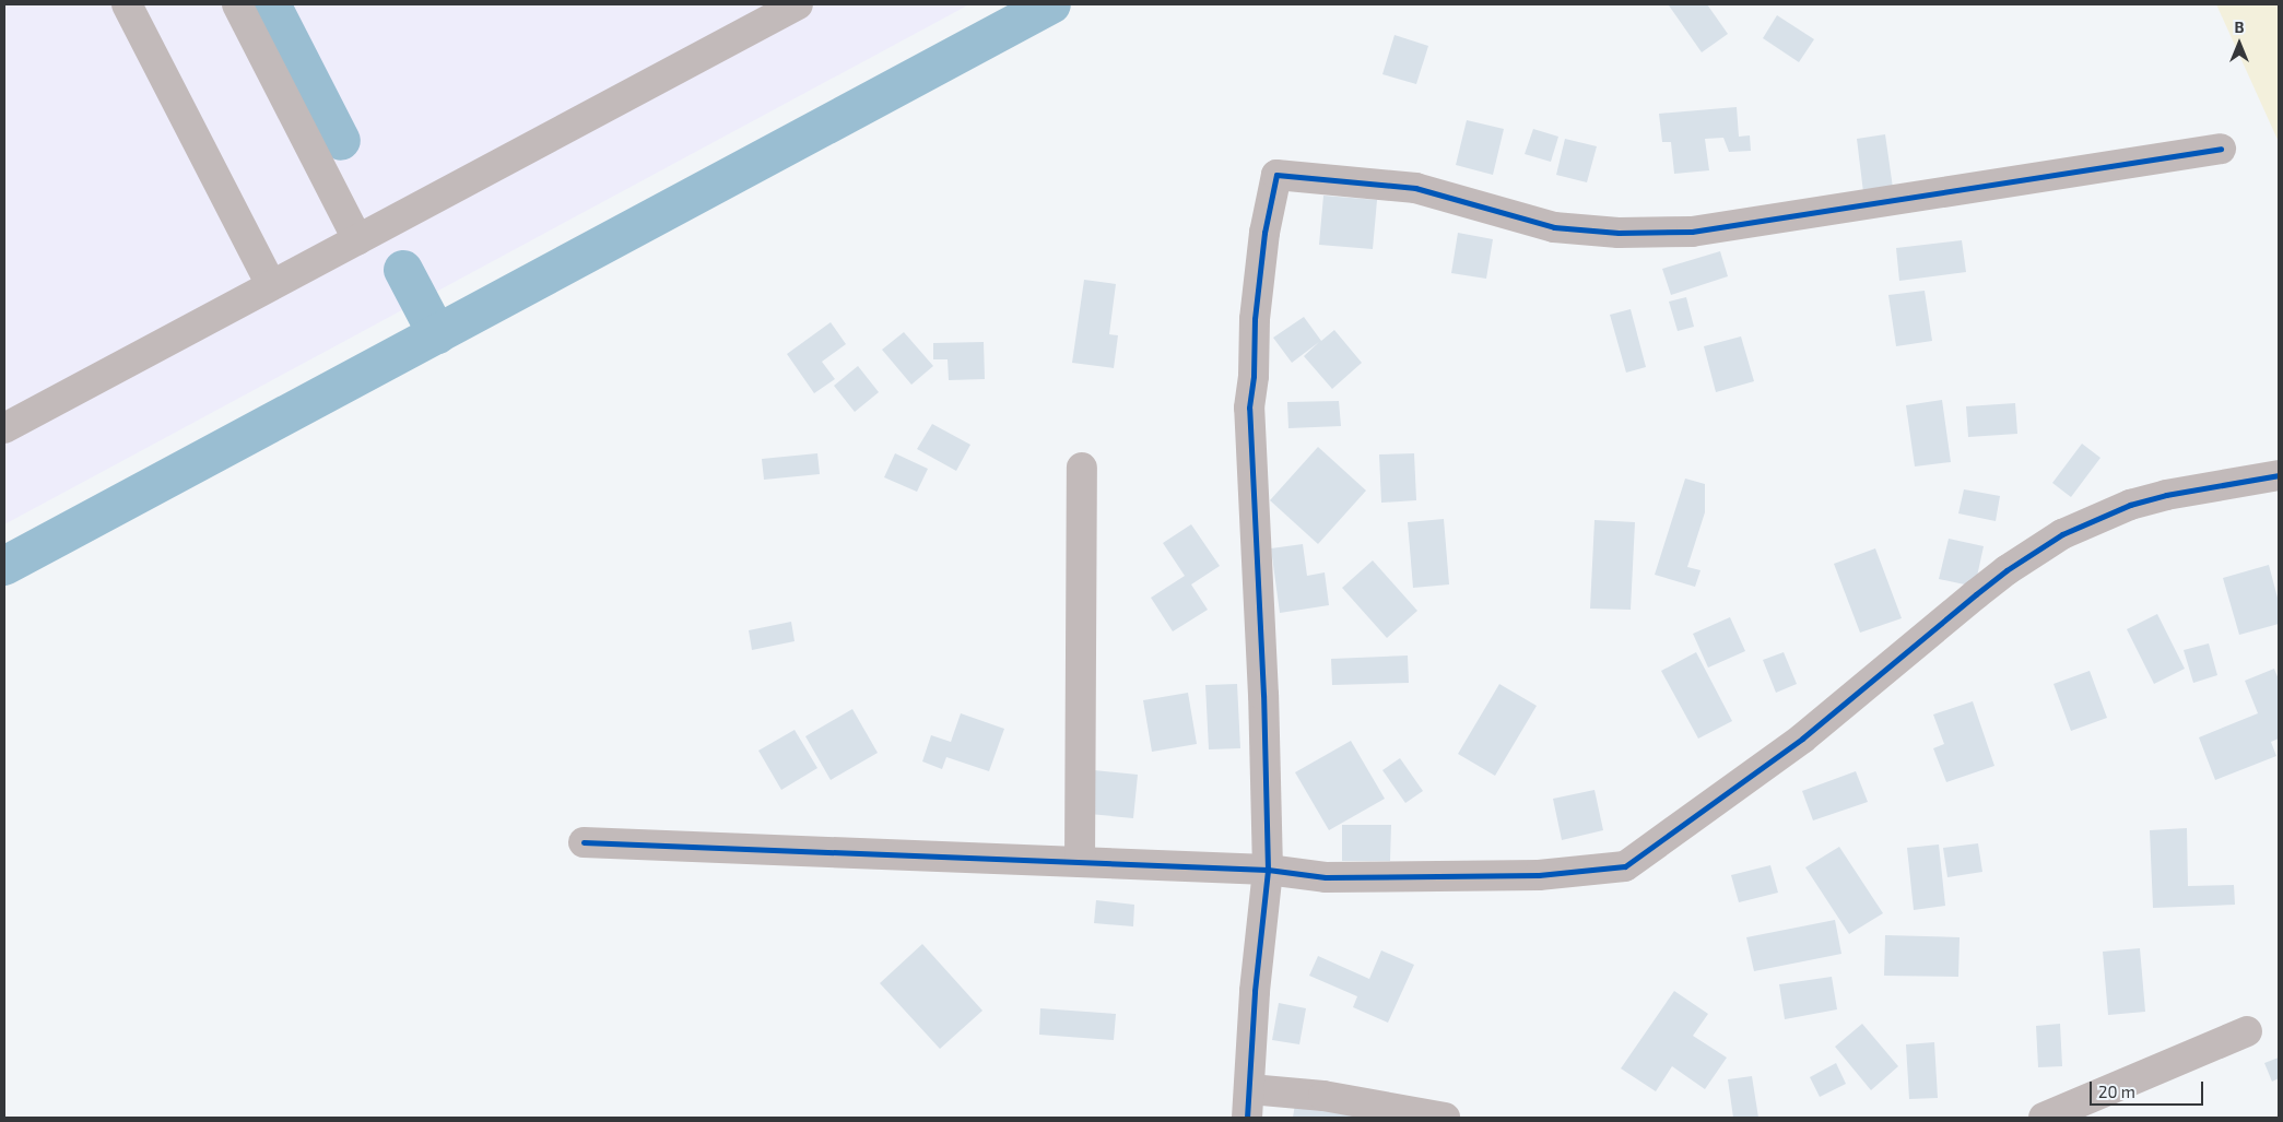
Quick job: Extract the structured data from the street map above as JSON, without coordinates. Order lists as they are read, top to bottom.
{
  "scale_bar": "20 m",
  "north": "top"
}
